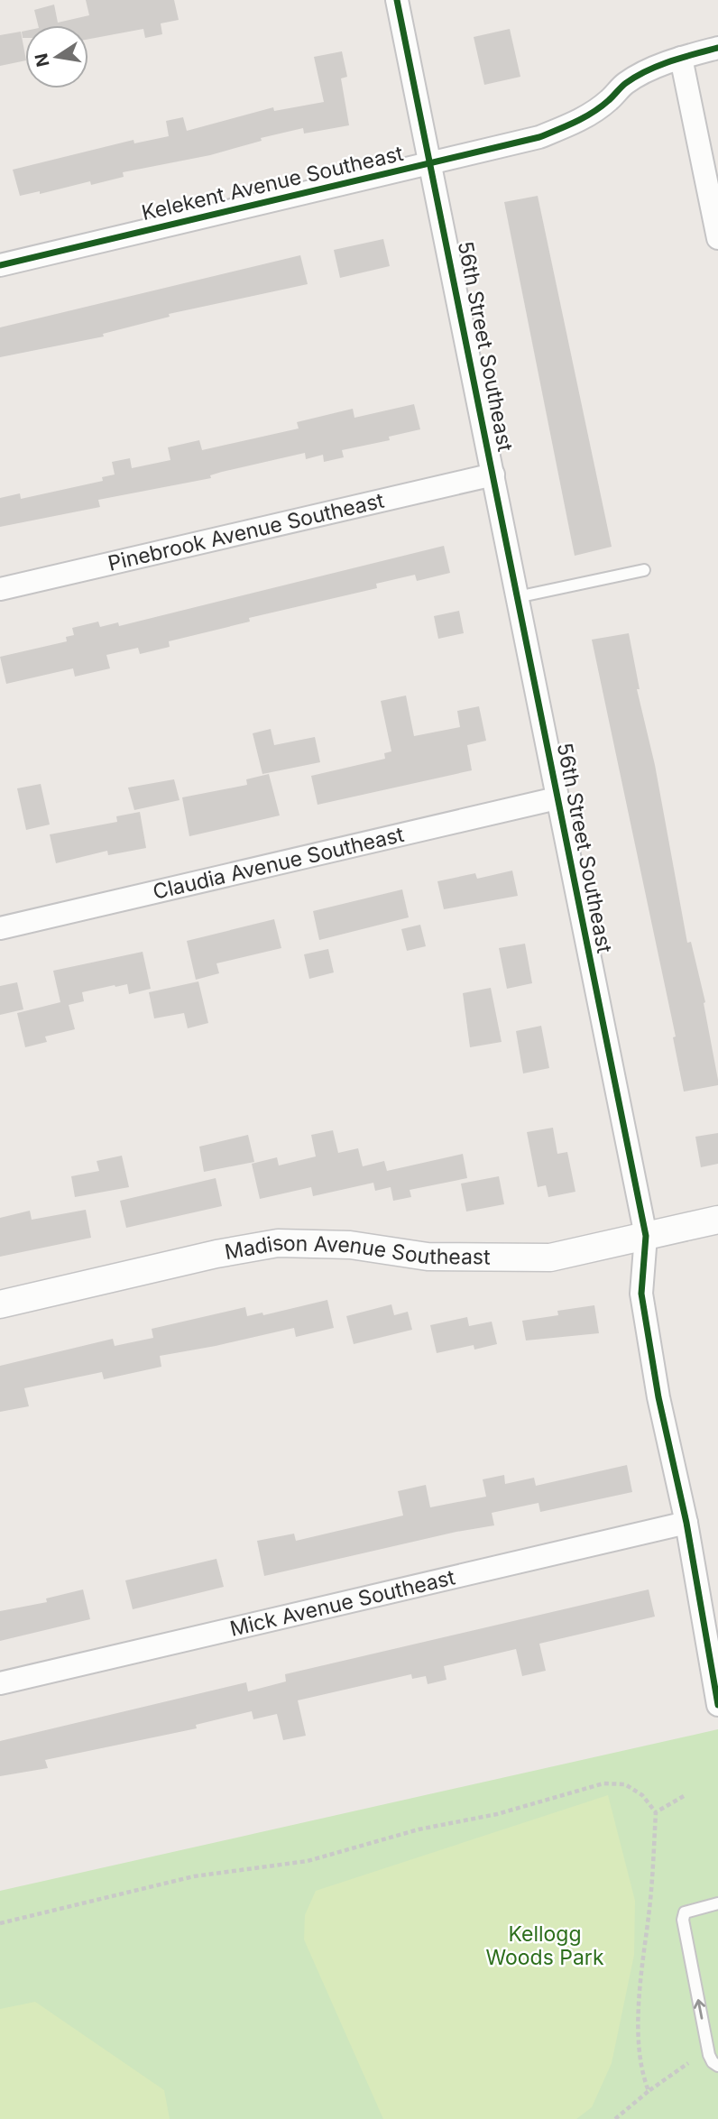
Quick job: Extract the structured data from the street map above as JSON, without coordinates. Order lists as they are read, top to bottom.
{
  "streets": {
    "street": [
      "Kelekent Avenue Southeast",
      "56th Street Southeast",
      "Pinebrook Avenue Southeast",
      "Claudia Avenue Southeast",
      "Madison Avenue Southeast",
      "Mick Avenue Southeast"
    ]
  },
  "crossings": [
    ["Kelekent Avenue Southeast", "56th Street Southeast"],
    ["56th Street Southeast", "Pinebrook Avenue Southeast"],
    ["56th Street Southeast", "Claudia Avenue Southeast"],
    ["56th Street Southeast", "Madison Avenue Southeast"],
    ["56th Street Southeast", "Mick Avenue Southeast"]
  ],
  "parks": ["Kellogg Woods Park"],
  "north": "left"
}
